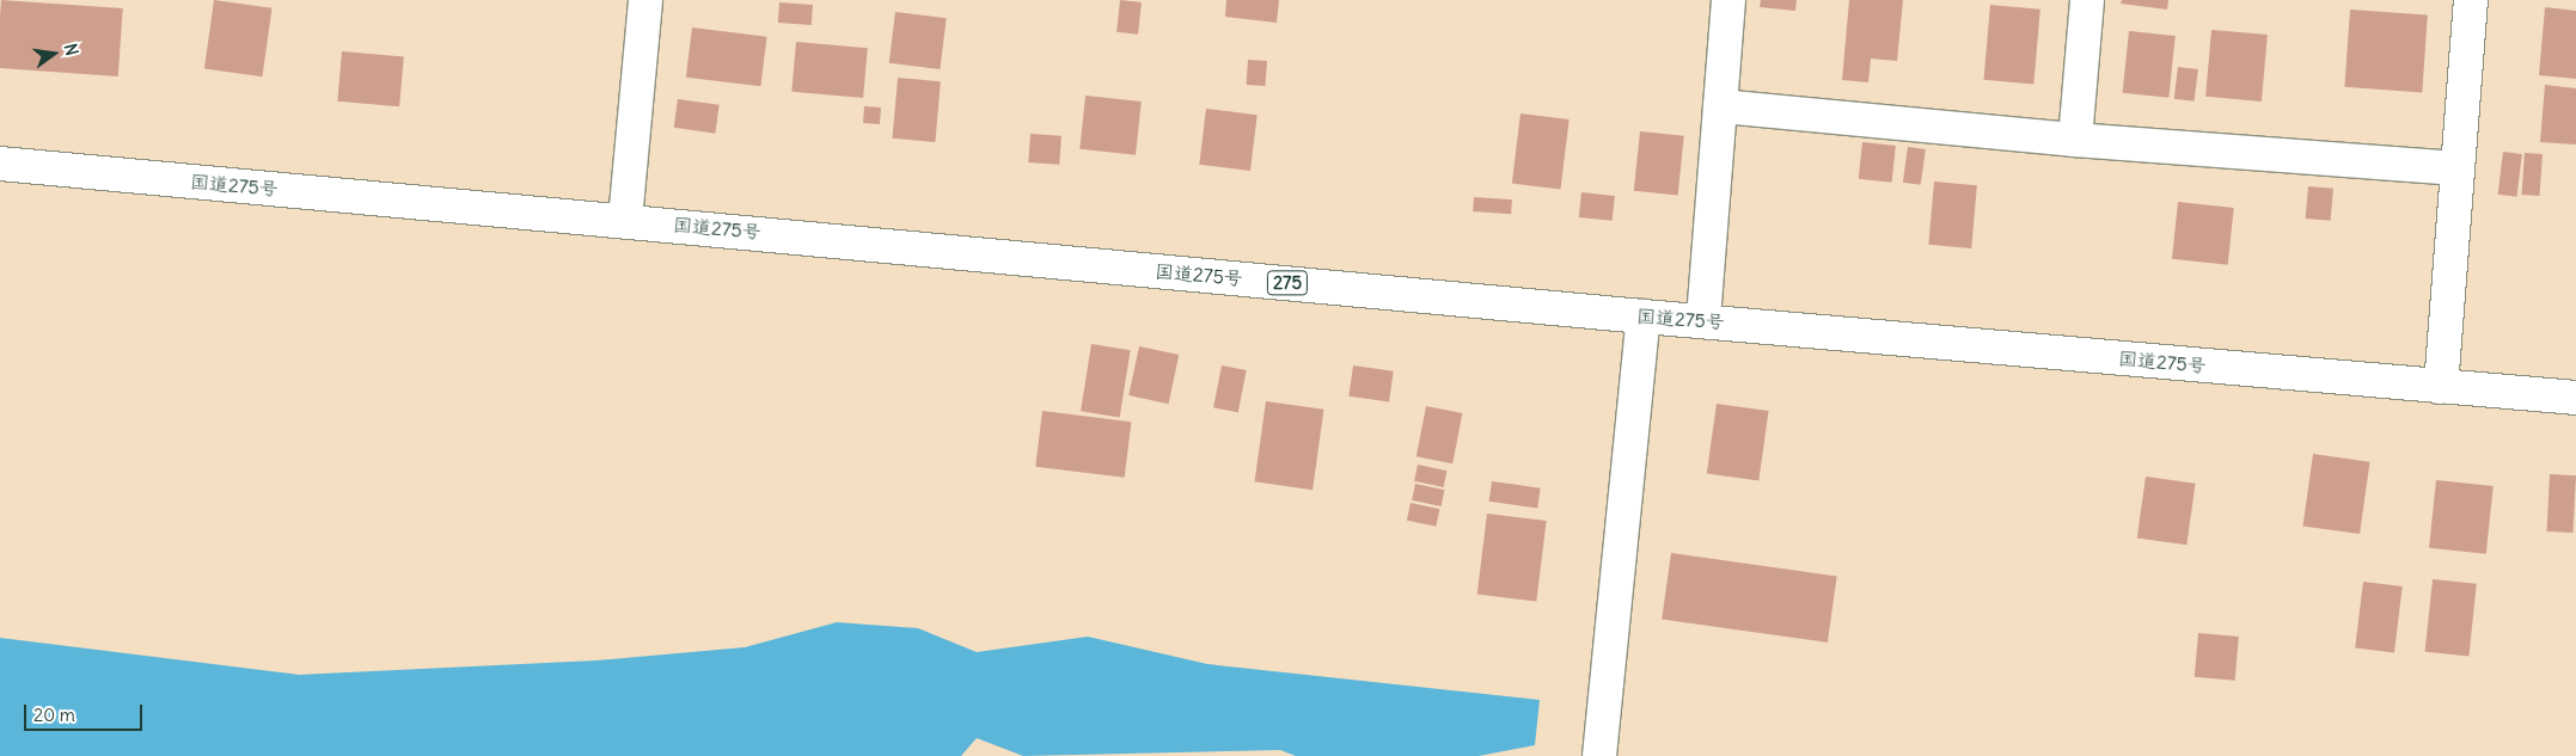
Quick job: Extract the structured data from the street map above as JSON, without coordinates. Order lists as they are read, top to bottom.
{
  "streets": {
    "main road": ["国道275号", "275"]
  },
  "scale_bar": "20 m",
  "north": "right"
}
